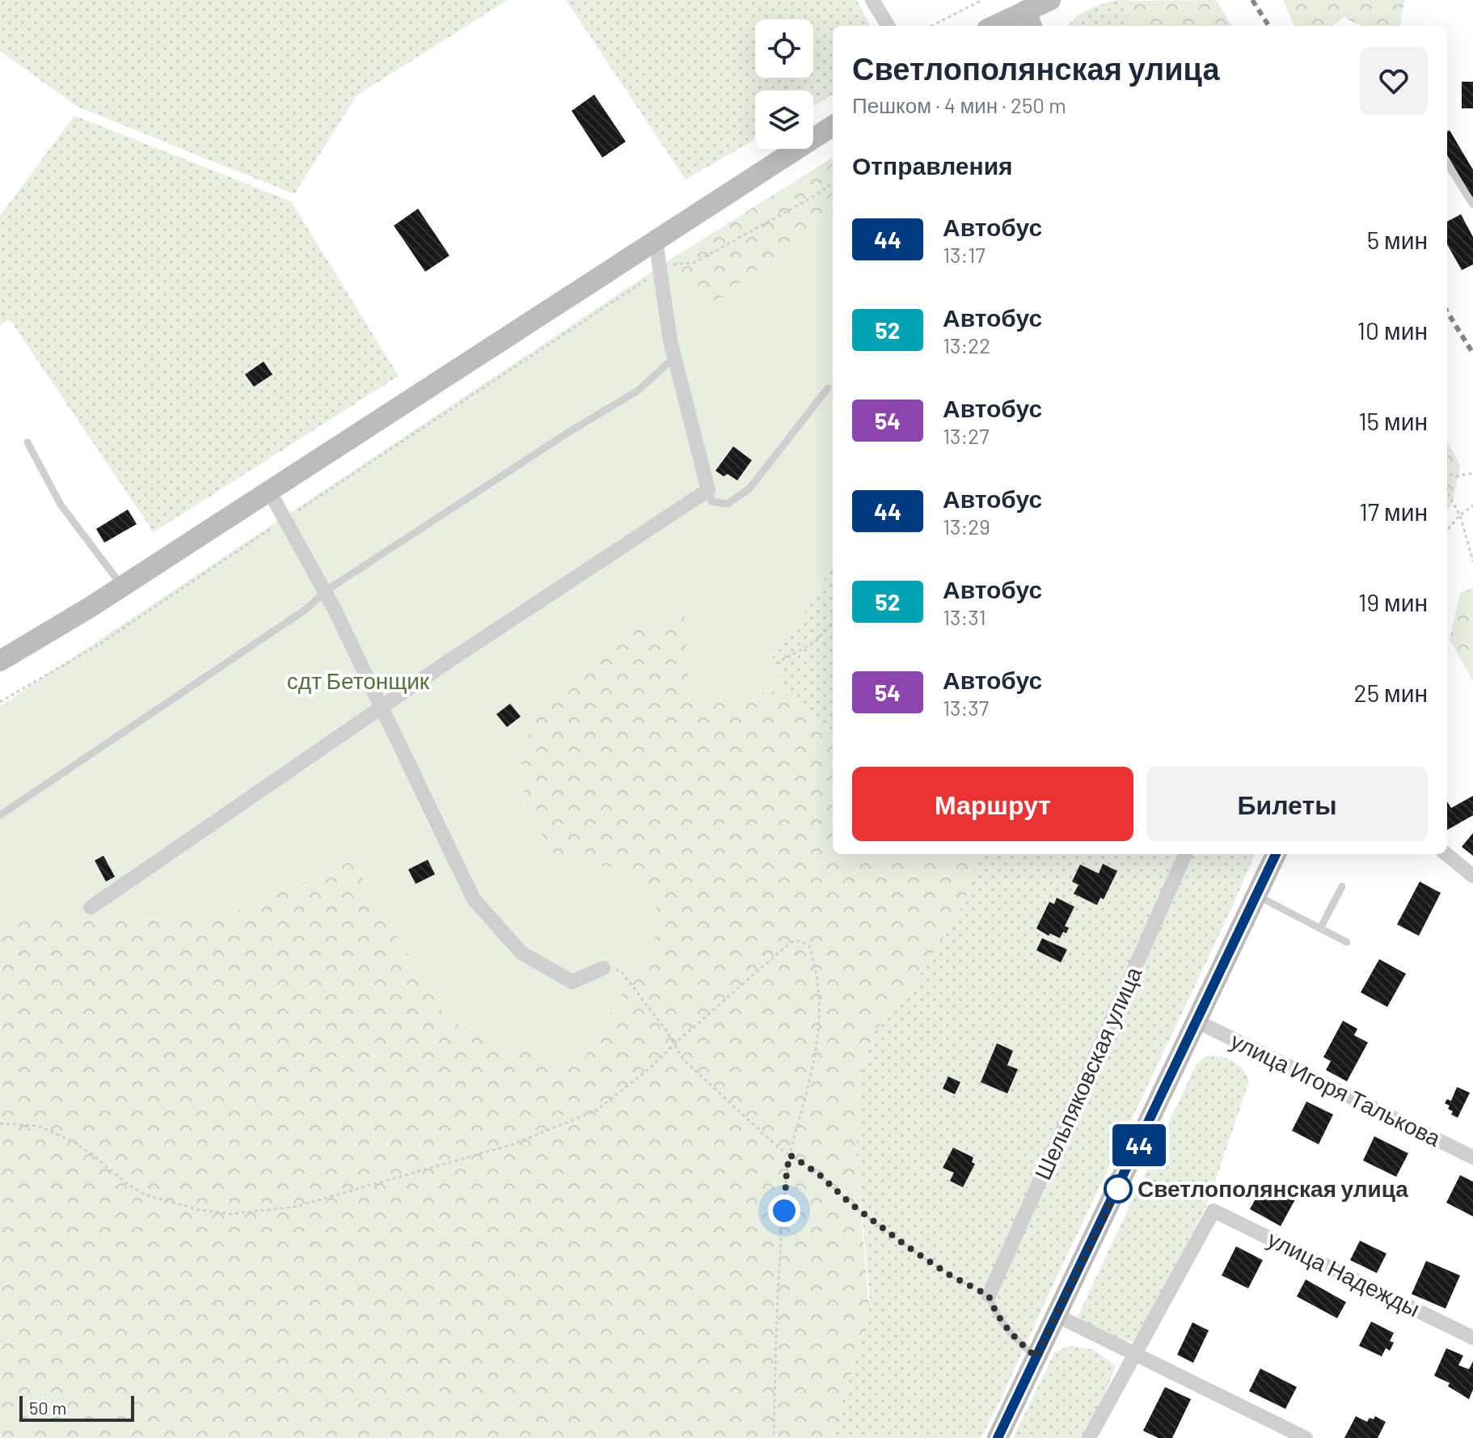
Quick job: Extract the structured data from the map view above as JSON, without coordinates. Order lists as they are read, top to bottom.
{
  "streets": {
    "street": ["Шельпяковская улица", "улица Игоря Талькова", "улица Надежды"]
  },
  "parks": ["сдт Бетонщик"],
  "places": ["Светлополянская улица"],
  "lines": ["bus line 44"],
  "scale_bar": "50 m",
  "page": {
    "on_map": "44",
    "heading": [
      ["Светлополянская улица", "Пешком · 4 мин · 250 m"],
      "Отправления"
    ],
    "list": [
      {
        "mark": "44",
        "name": "Автобус",
        "note": "13:17",
        "value": "5 мин"
      },
      {
        "mark": "52",
        "name": "Автобус",
        "note": "13:22",
        "value": "10 мин"
      },
      {
        "mark": "54",
        "name": "Автобус",
        "note": "13:27",
        "value": "15 мин"
      },
      {
        "mark": "44",
        "name": "Автобус",
        "note": "13:29",
        "value": "17 мин"
      },
      {
        "mark": "52",
        "name": "Автобус",
        "note": "13:31",
        "value": "19 мин"
      },
      {
        "mark": "54",
        "name": "Автобус",
        "note": "13:37",
        "value": "25 мин"
      }
    ],
    "buttons": ["Маршрут", "Билеты"],
    "scale": "50 m"
  }
}
